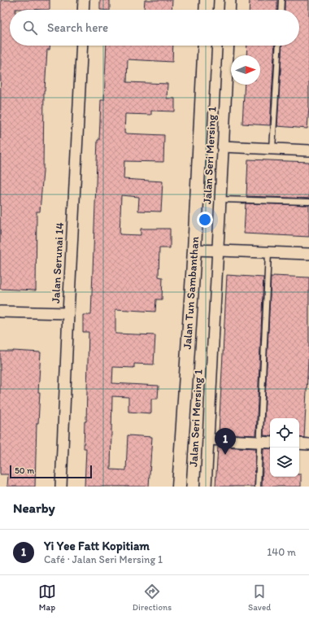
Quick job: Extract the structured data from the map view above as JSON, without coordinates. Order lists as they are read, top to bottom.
{
  "streets": {
    "street": ["Jalan Seri Mersing 1", "Jalan Serunai 14", "Jalan Tun Sambanthan"]
  },
  "crossings": [
    ["Jalan Seri Mersing 1", "Jalan Tun Sambanthan"]
  ],
  "scale_bar": "50 m",
  "north": "right",
  "page": {
    "search": "Search here",
    "pins": "1",
    "scale": "50 m",
    "heading": "Nearby",
    "list": [
      {
        "mark": "1",
        "name": "Yi Yee Fatt Kopitiam",
        "note": "Café · Jalan Seri Mersing 1",
        "value": "140 m"
      }
    ],
    "nav": ["Map", "Directions", "Saved"]
  }
}
